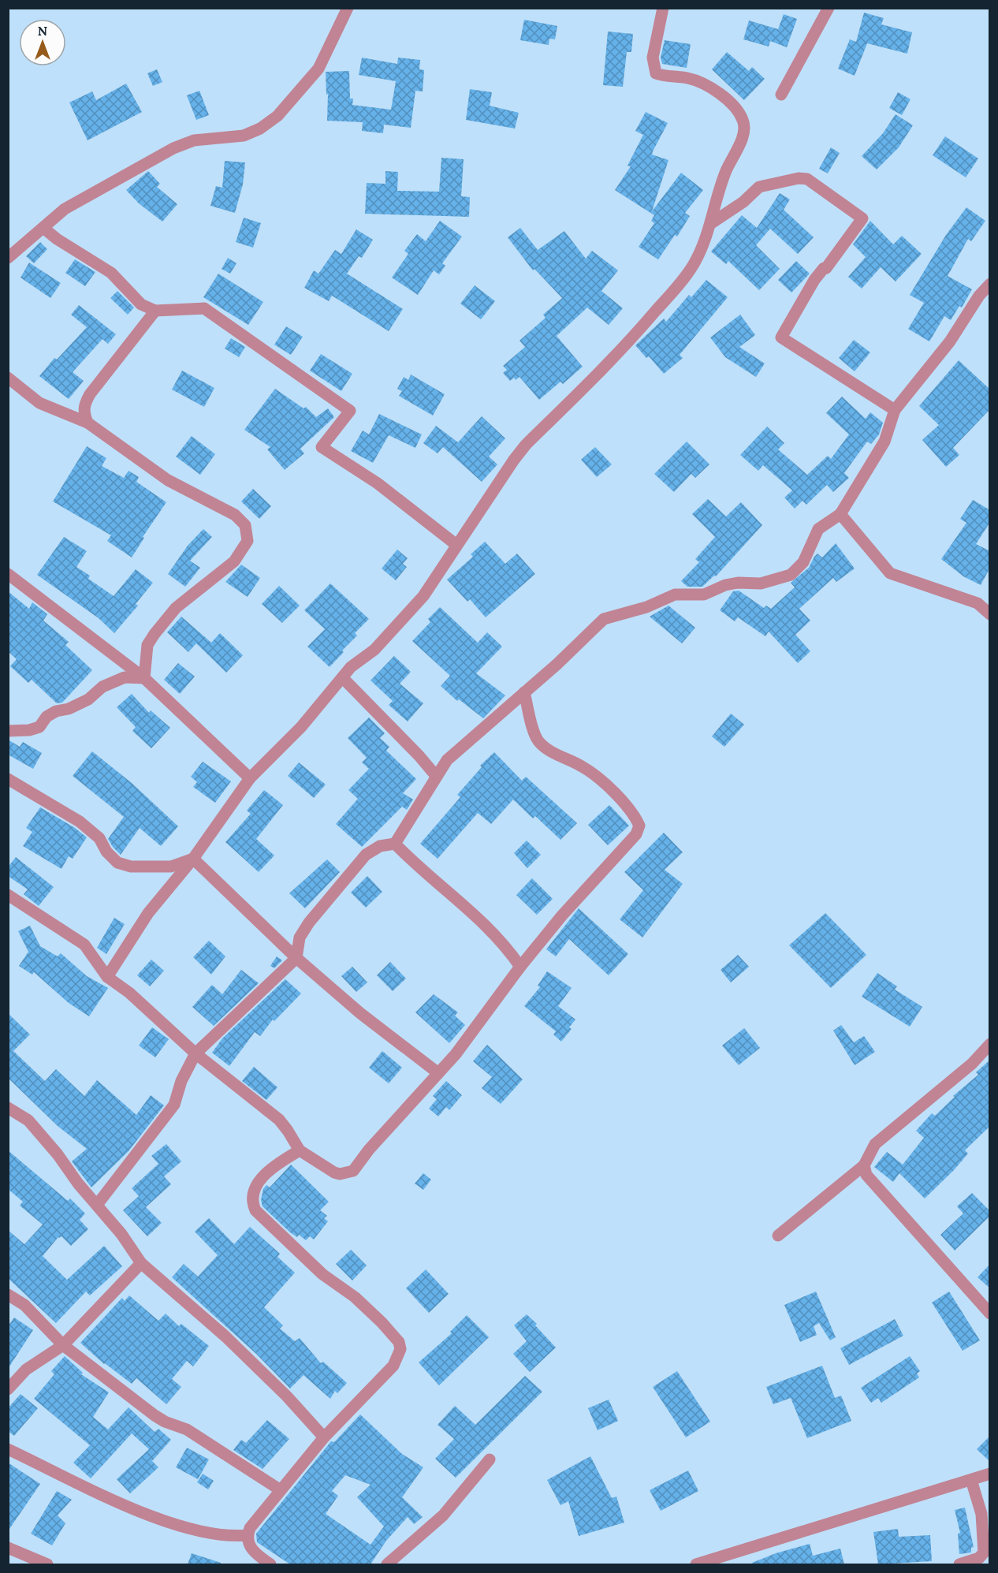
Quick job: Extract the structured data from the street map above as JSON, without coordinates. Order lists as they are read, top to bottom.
{
  "north": "top"
}
